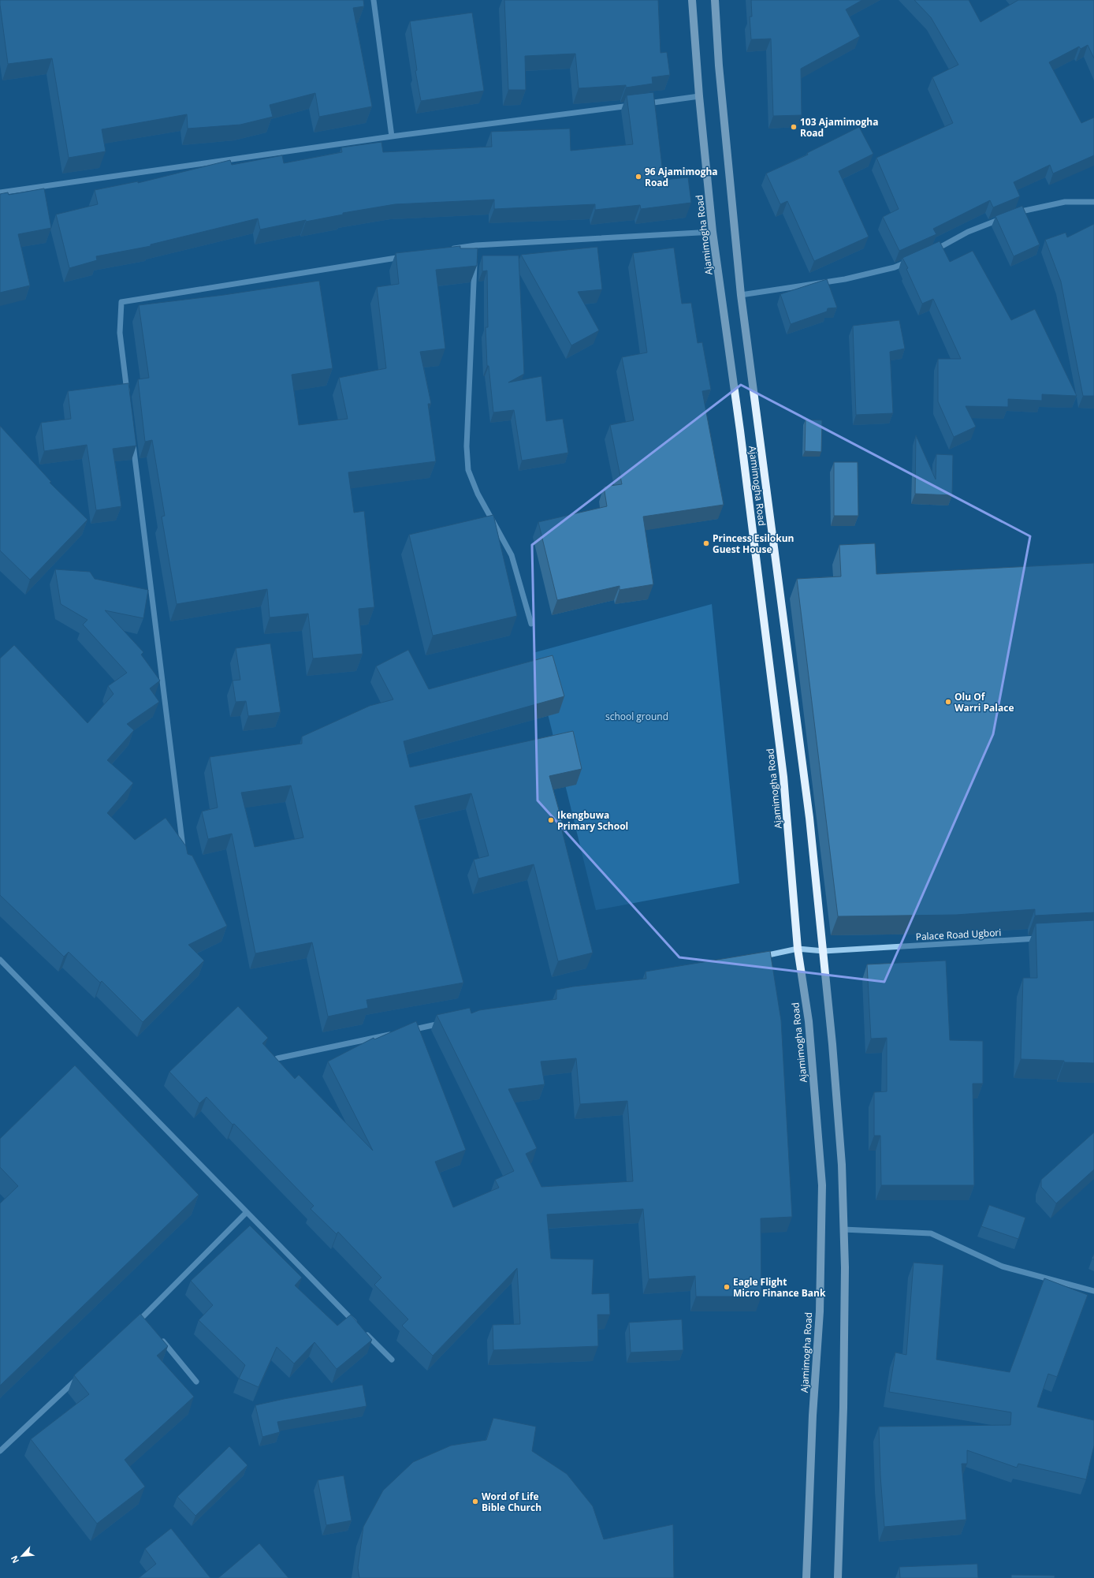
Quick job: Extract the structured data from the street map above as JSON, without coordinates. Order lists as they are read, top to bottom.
{
  "streets": {
    "main road": ["Ajamimogha Road"],
    "street": ["Palace Road Ugbori"]
  },
  "crossings": [
    ["Ajamimogha Road", "Palace Road Ugbori"]
  ],
  "parks": ["school ground"],
  "places": [
    "103 Ajamimogha Road",
    "96 Ajamimogha Road",
    "Princess Esilokun Guest House",
    "Olu Of Warri Palace",
    "Ikengbuwa Primary School",
    "Eagle Flight Micro Finance Bank",
    "Word of Life Bible Church"
  ],
  "north": "bottom left"
}
